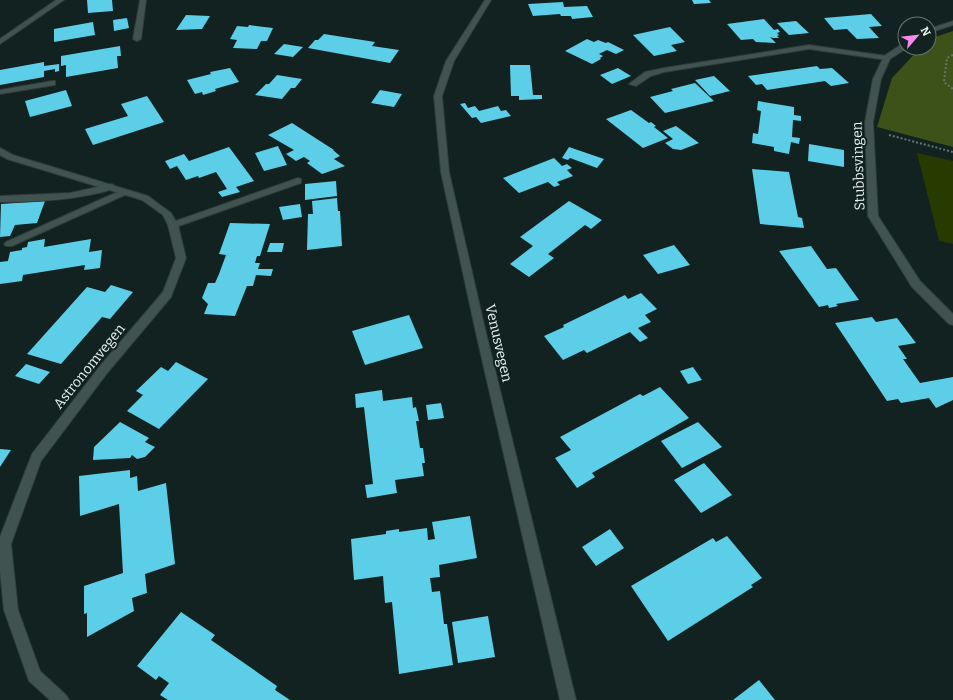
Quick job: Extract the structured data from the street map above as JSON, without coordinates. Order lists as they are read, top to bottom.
{
  "streets": {
    "street": ["Stubbsvingen", "Venusvegen", "Astronomvegen"]
  },
  "north": "top right"
}
